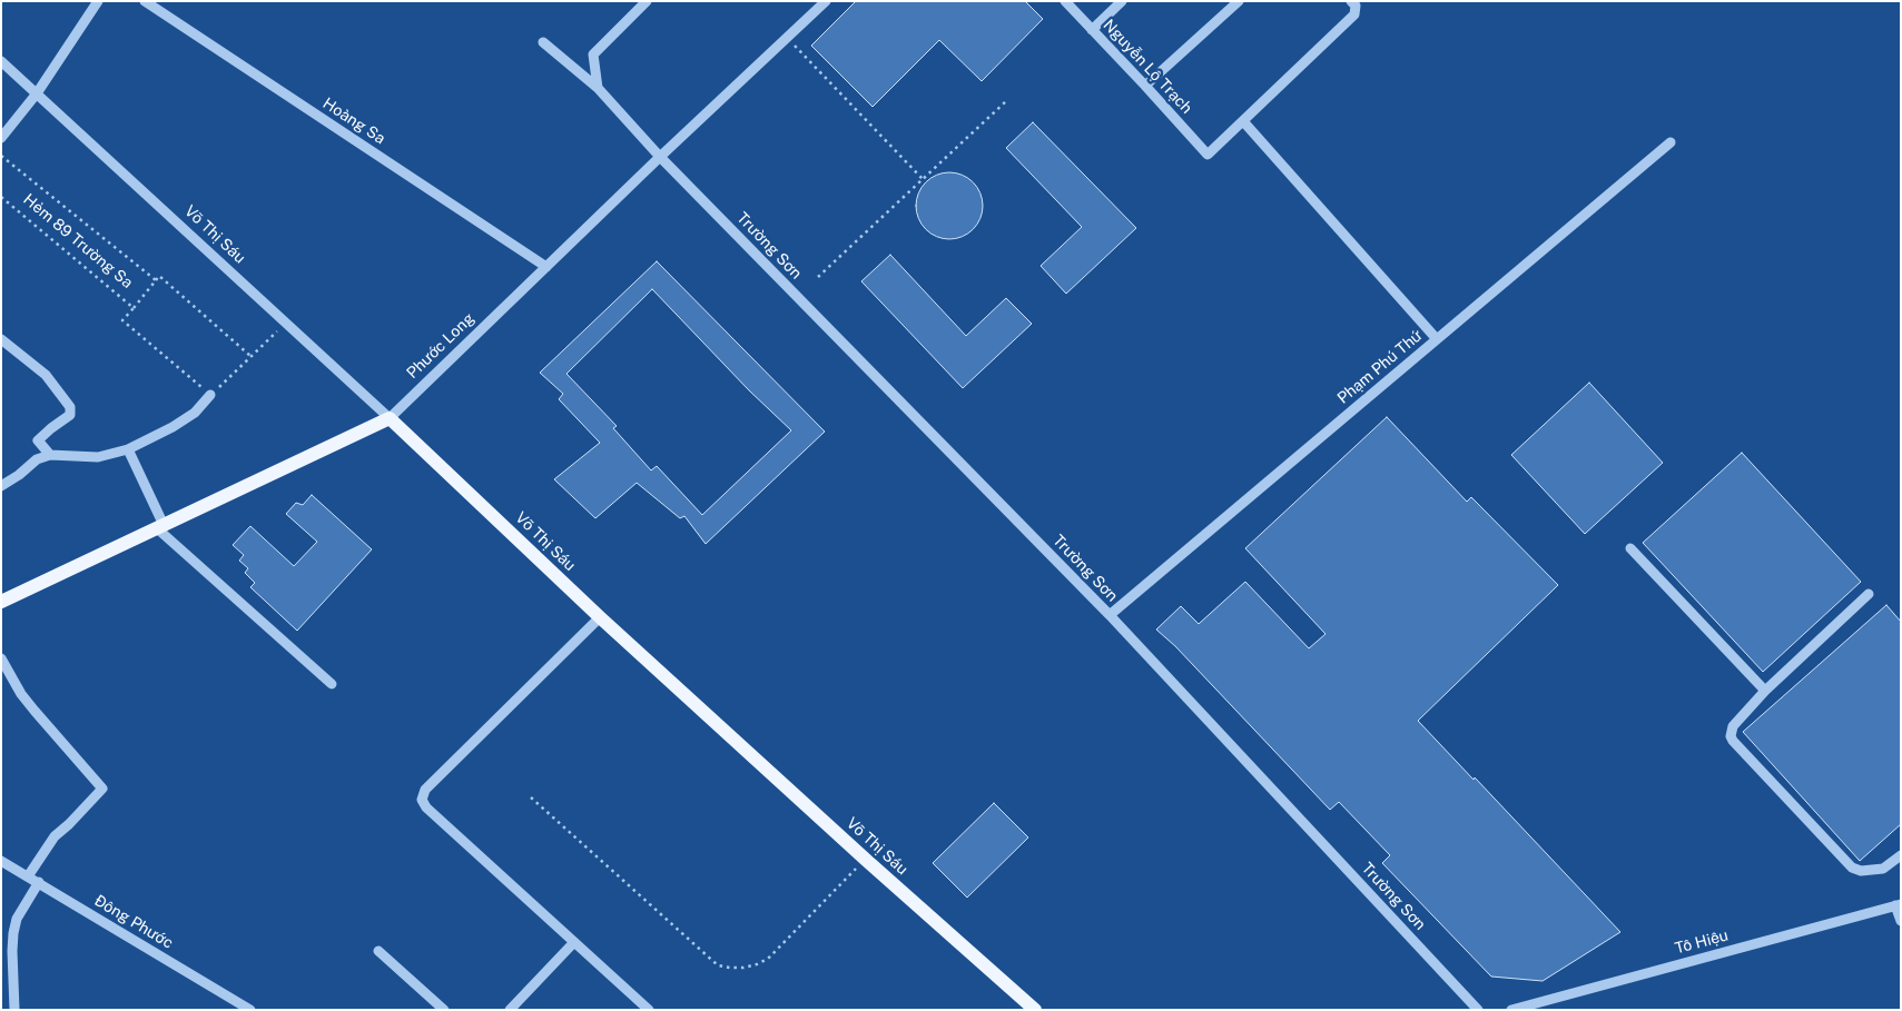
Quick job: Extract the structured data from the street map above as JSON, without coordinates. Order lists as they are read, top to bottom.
{
  "streets": {
    "main road": ["Võ Thị Sáu", "Phước Long"],
    "street": [
      "Nguyễn Lộ Trạch",
      "Hoàng Sa",
      "Trường Sơn",
      "Phạm Phú Thứ",
      "Đông Phước",
      "Tô Hiệu"
    ],
    "path": ["Hẻm 89 Trường Sa"]
  },
  "crossings": [
    ["Hoàng Sa", "Phước Long"],
    ["Võ Thị Sáu", "Phước Long"],
    ["Trường Sơn", "Phước Long"],
    ["Trường Sơn", "Phạm Phú Thứ"]
  ]
}
